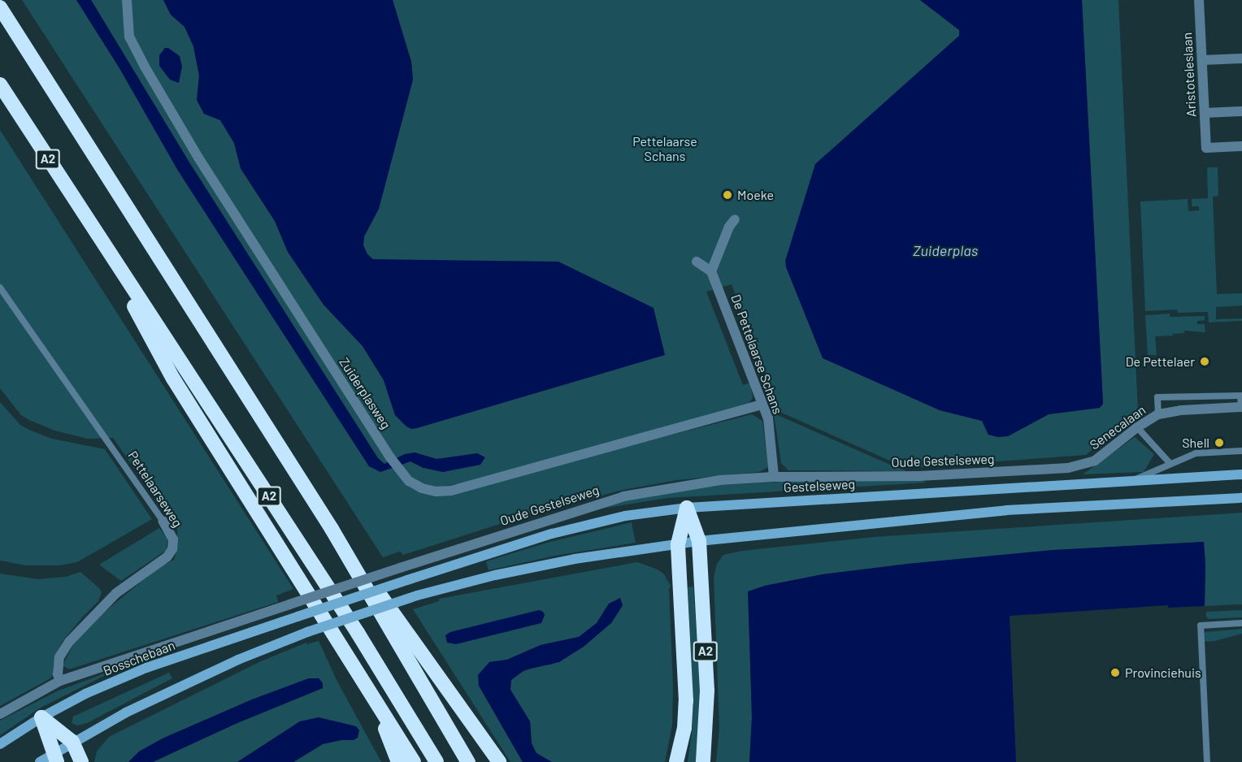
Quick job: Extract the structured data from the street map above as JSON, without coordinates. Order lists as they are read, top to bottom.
{
  "streets": {
    "highway": ["A2"],
    "main road": ["Gestelseweg", "Bosschebaan"],
    "street": [
      "Aristoteleslaan",
      "De Pettelaarse Schans",
      "Zuiderplasweg",
      "Senecalaan",
      "Oude Gestelseweg",
      "Pettelaarseweg"
    ]
  },
  "crossings": [
    ["De Pettelaarse Schans", "Zuiderplasweg"],
    ["De Pettelaarse Schans", "Oude Gestelseweg"],
    ["Senecalaan", "Oude Gestelseweg"],
    ["Oude Gestelseweg", "Pettelaarseweg"],
    ["Gestelseweg", "Bosschebaan"]
  ],
  "water": ["Zuiderplas"],
  "parks": ["Pettelaarse Schans"],
  "places": [
    "Moeke",
    "De Pettelaer",
    "Shell",
    "Provinciehuis"
  ]
}
